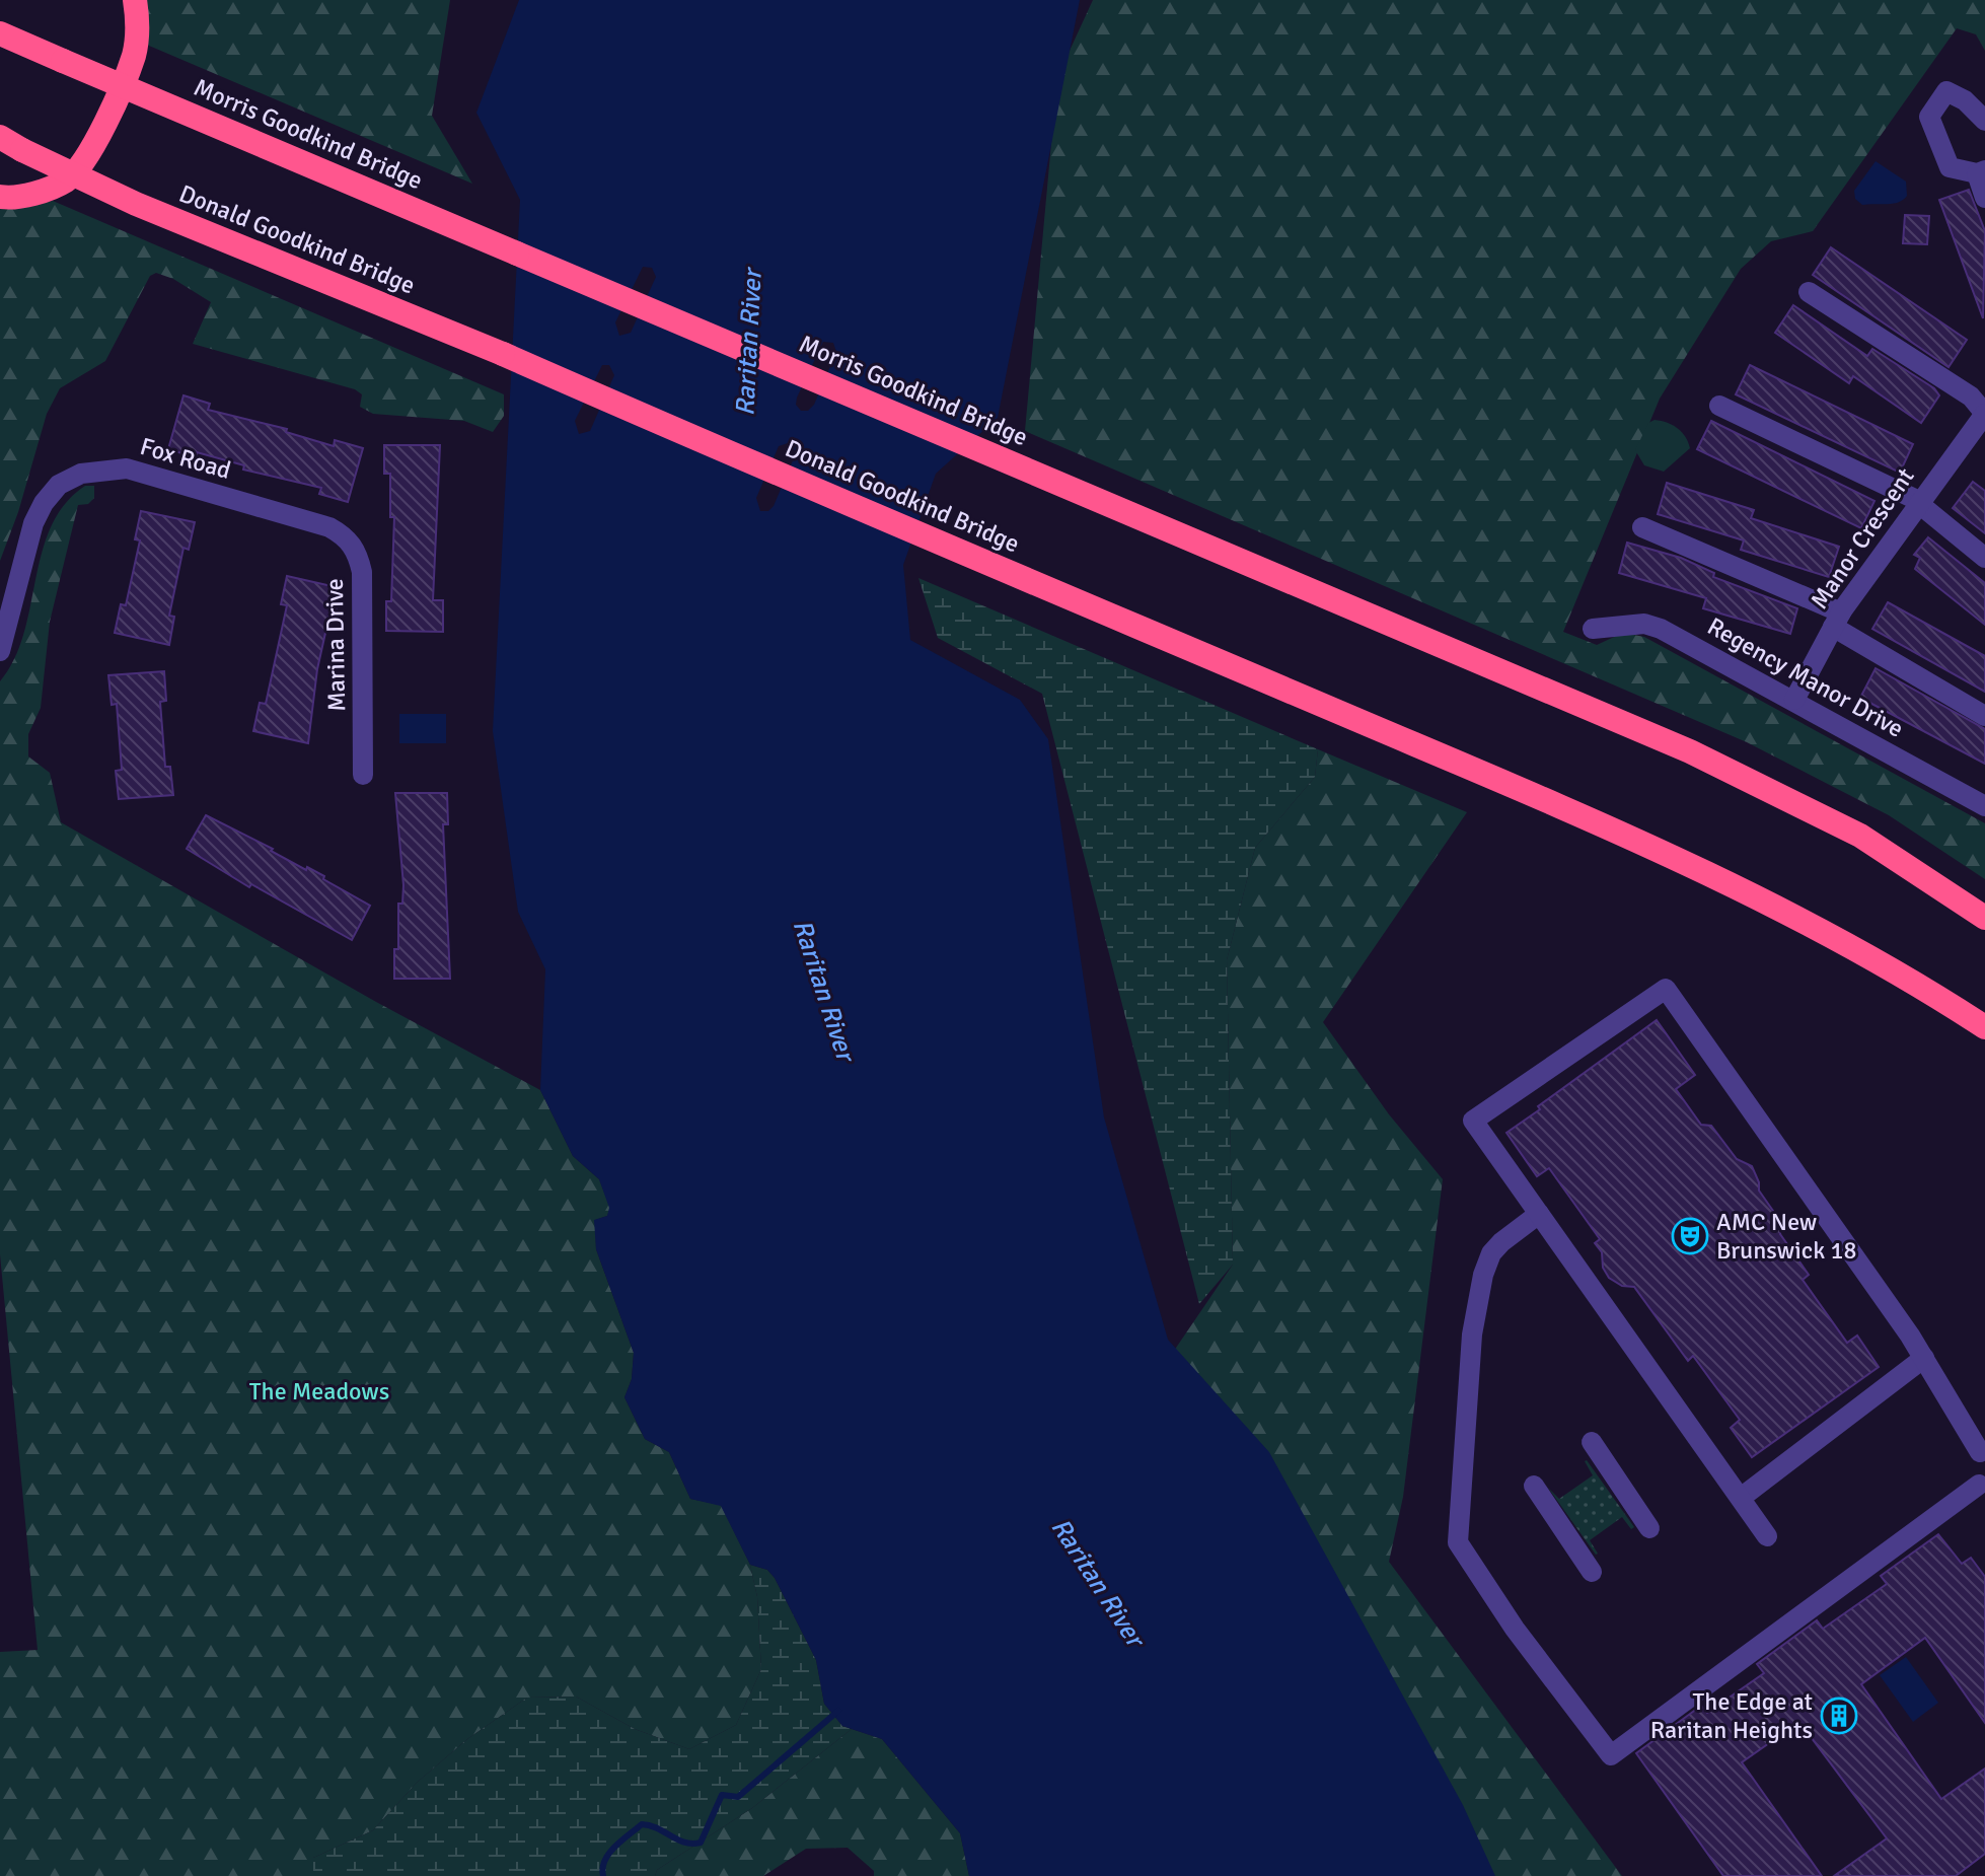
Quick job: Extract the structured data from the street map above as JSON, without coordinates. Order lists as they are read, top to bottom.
{
  "streets": {
    "highway": ["Morris Goodkind Bridge", "Donald Goodkind Bridge"],
    "street": [
      "Fox Road",
      "Manor Crescent",
      "Marina Drive",
      "Regency Manor Drive"
    ]
  },
  "crossings": [
    ["Fox Road", "Marina Drive"],
    ["Manor Crescent", "Regency Manor Drive"]
  ],
  "water": ["Raritan River"],
  "parks": ["The Meadows"],
  "places": {
    "theatre": ["AMC New Brunswick 18"],
    "building": ["The Edge at Raritan Heights"]
  }
}
